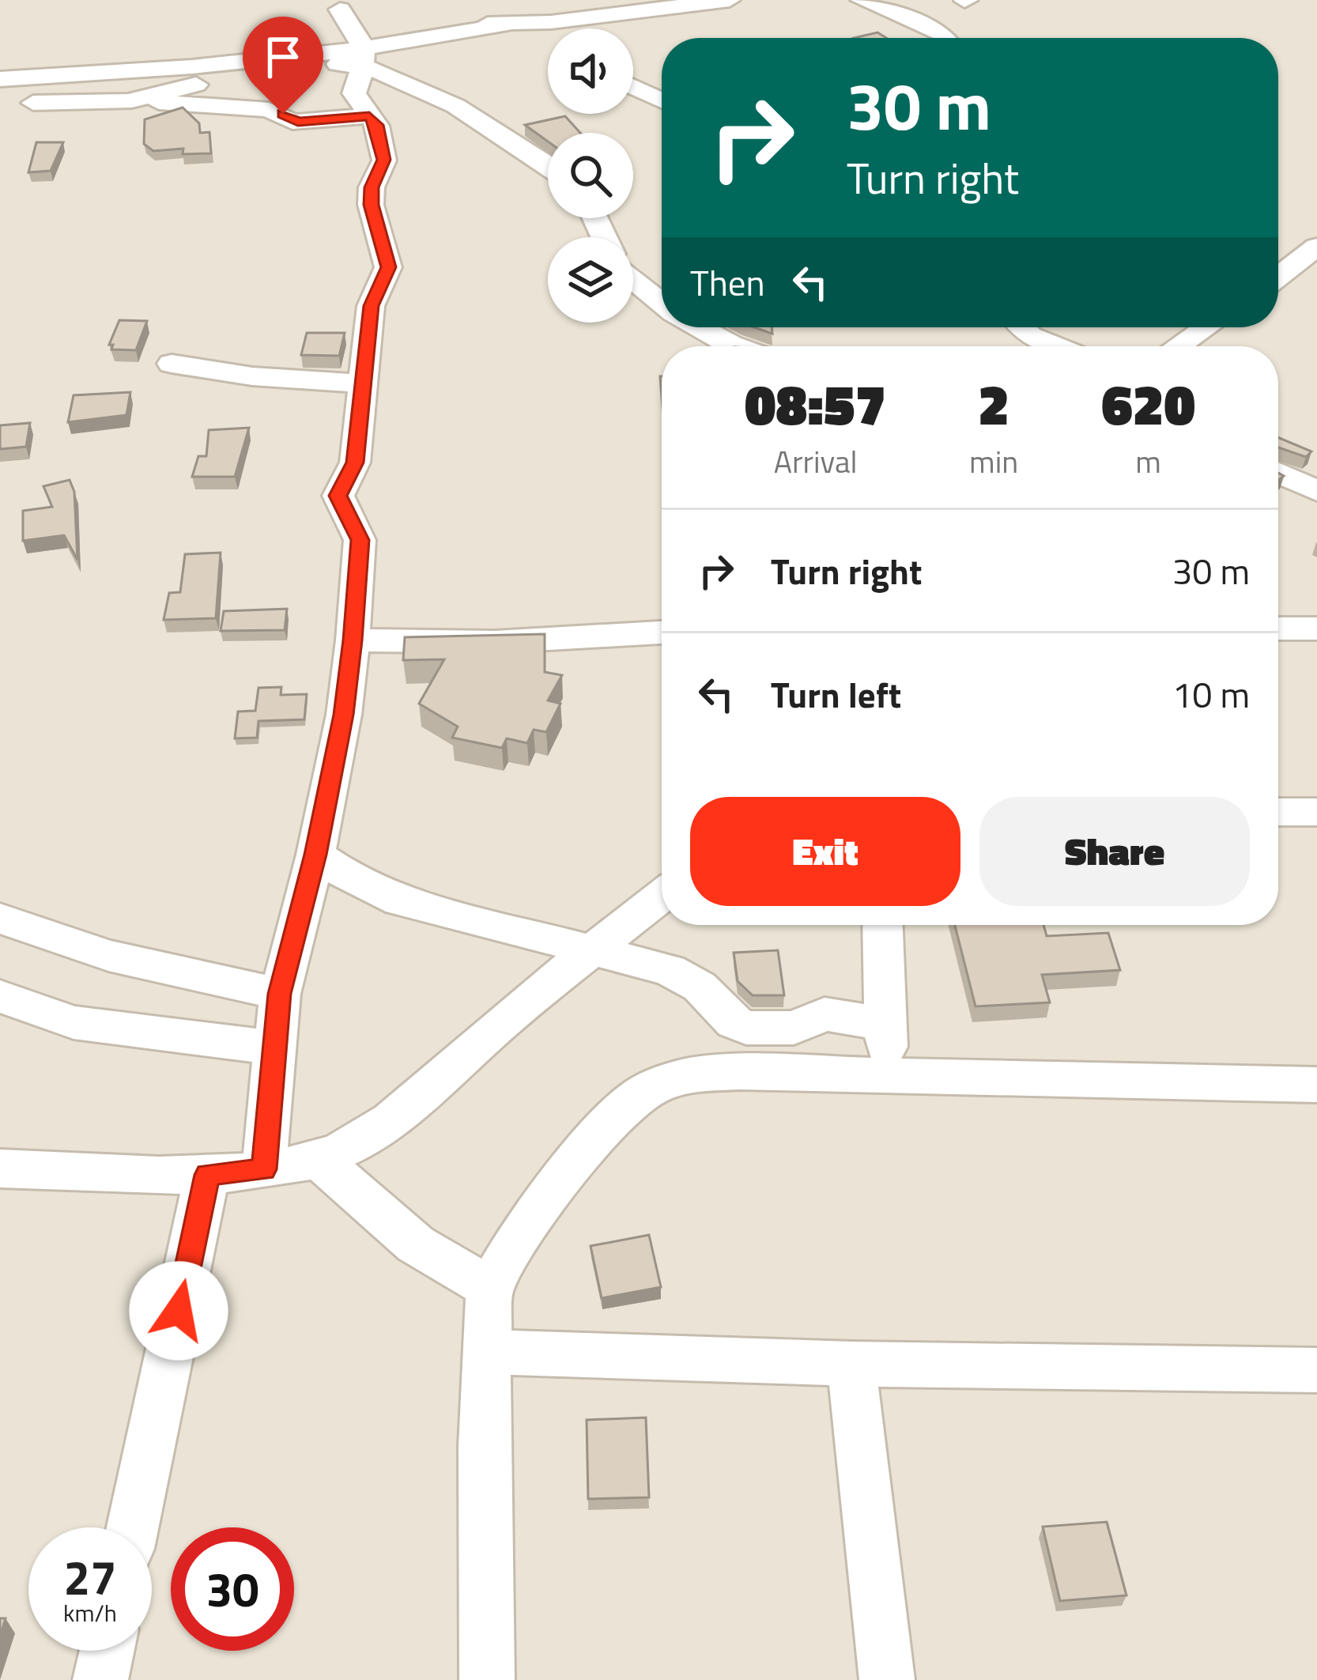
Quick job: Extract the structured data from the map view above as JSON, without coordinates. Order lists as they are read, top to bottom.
{
  "page": {
    "turn": ["30 m", "Turn right"],
    "then": "Then",
    "eta": [
      "08:57",
      "Arrival",
      "2",
      "min",
      "620",
      "m"
    ],
    "list": [
      {
        "name": "Turn right",
        "value": "30 m"
      },
      {
        "name": "Turn left",
        "value": "10 m"
      }
    ],
    "buttons": ["Exit", "Share"],
    "speed": "27 km/h",
    "limit": "30"
  }
}
